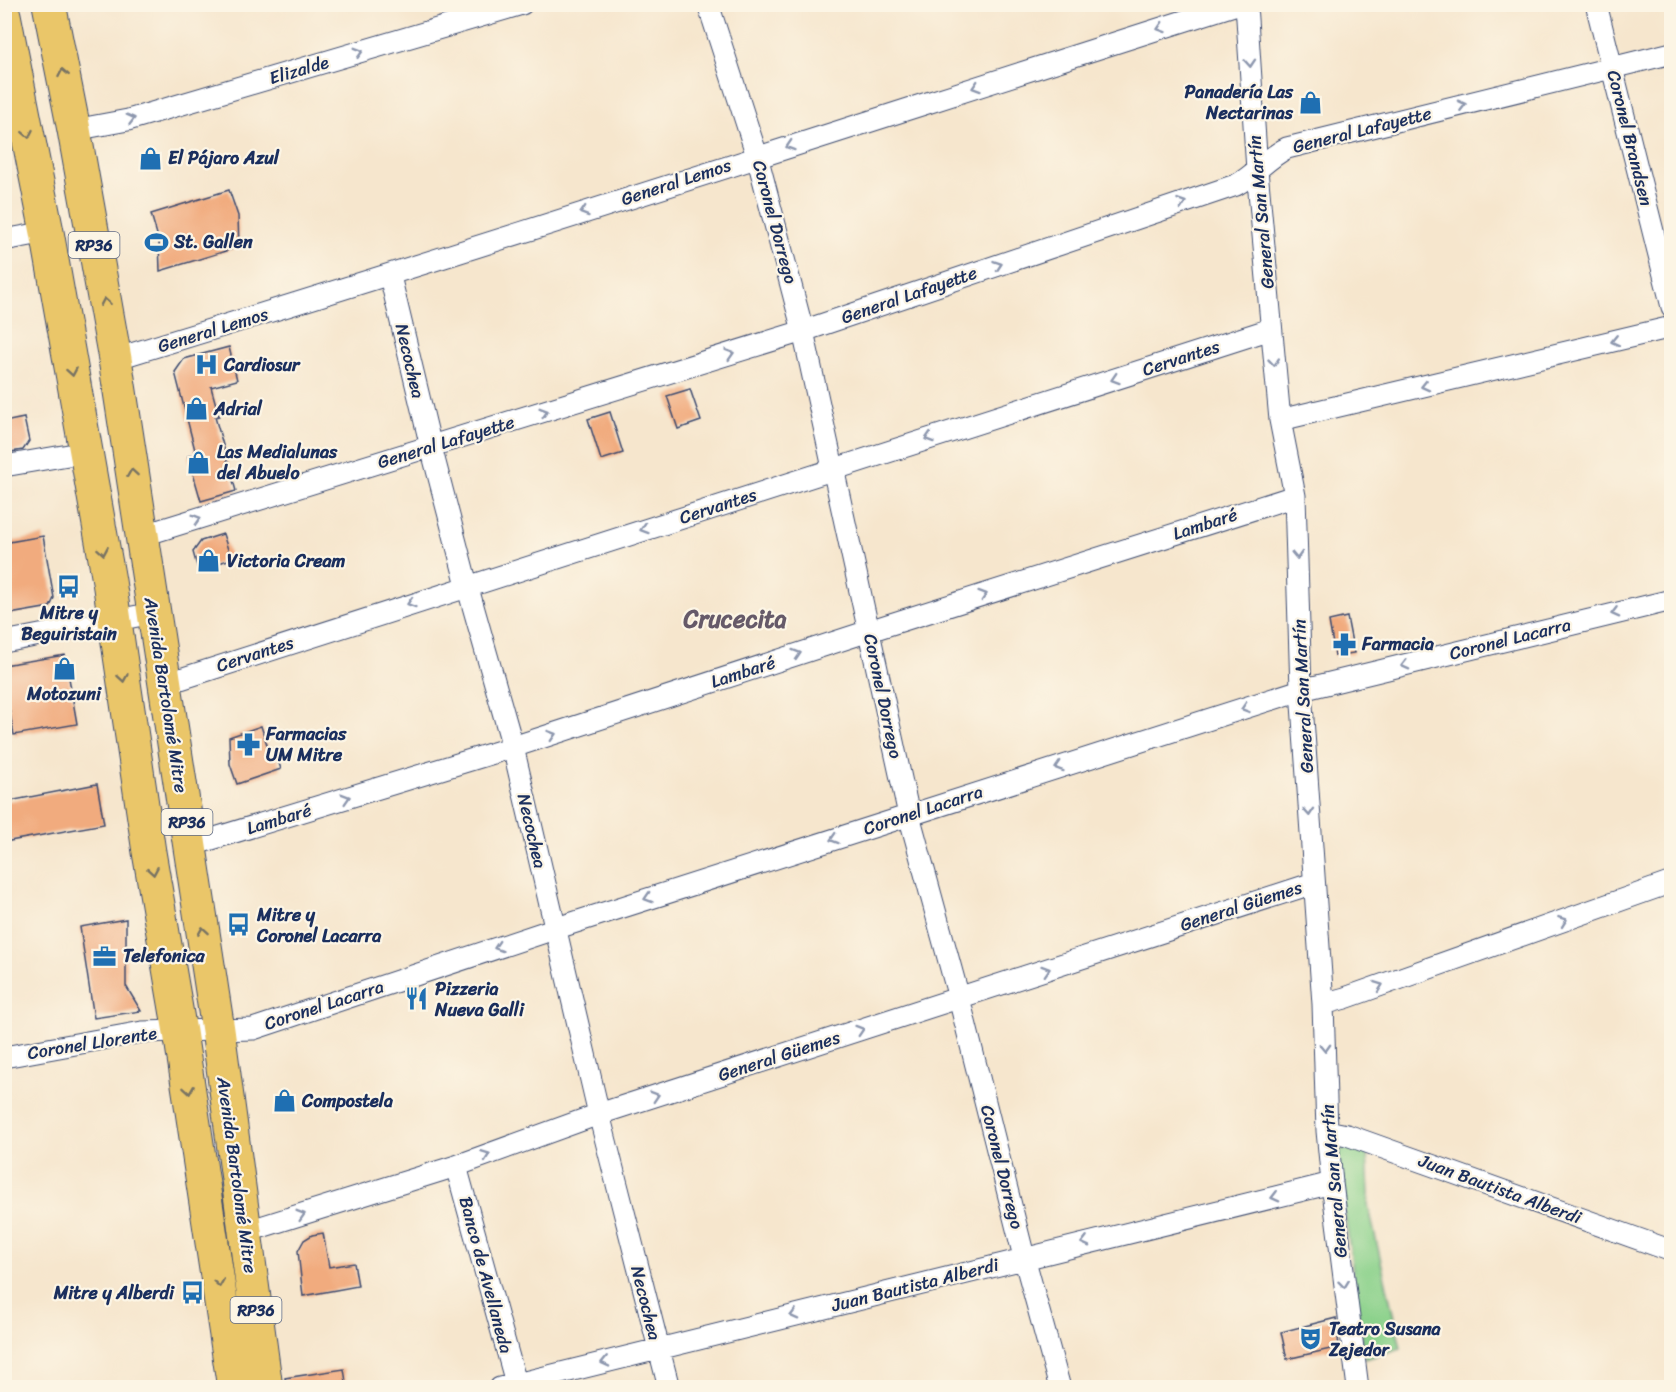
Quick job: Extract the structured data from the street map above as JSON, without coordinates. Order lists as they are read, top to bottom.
{
  "streets": {
    "main road": ["RP36", "Avenida Bartolomé Mitre"],
    "street": [
      "Elizalde",
      "General Lafayette",
      "Coronel Brandsen",
      "General Lemos",
      "General San Martín",
      "Coronel Dorrego",
      "Cervantes",
      "Necochea",
      "Lambaré",
      "Coronel Lacarra",
      "General Güemes",
      "Coronel Llorente",
      "Juan Bautista Alberdi",
      "Banco de Avellaneda"
    ]
  },
  "crossings": [
    ["Elizalde", "Avenida Bartolomé Mitre"],
    ["General Lafayette", "Coronel Brandsen"],
    ["General Lafayette", "General San Martín"],
    ["General Lafayette", "Coronel Dorrego"],
    ["General Lafayette", "Necochea"],
    ["General Lafayette", "Avenida Bartolomé Mitre"],
    ["General Lemos", "Coronel Dorrego"],
    ["General Lemos", "Necochea"],
    ["General Lemos", "Avenida Bartolomé Mitre"],
    ["General San Martín", "Cervantes"],
    ["General San Martín", "Lambaré"],
    ["General San Martín", "Coronel Lacarra"],
    ["General San Martín", "General Güemes"],
    ["General San Martín", "Juan Bautista Alberdi"],
    ["Coronel Dorrego", "Cervantes"],
    ["Coronel Dorrego", "Lambaré"],
    ["Coronel Dorrego", "Coronel Lacarra"],
    ["Coronel Dorrego", "General Güemes"],
    ["Coronel Dorrego", "Juan Bautista Alberdi"],
    ["Cervantes", "Necochea"],
    ["Cervantes", "Avenida Bartolomé Mitre"],
    ["Necochea", "Lambaré"],
    ["Necochea", "Coronel Lacarra"],
    ["Necochea", "General Güemes"],
    ["Necochea", "Juan Bautista Alberdi"],
    ["Lambaré", "Avenida Bartolomé Mitre"],
    ["Coronel Lacarra", "Avenida Bartolomé Mitre"],
    ["Coronel Lacarra", "Coronel Llorente"],
    ["Avenida Bartolomé Mitre", "General Güemes"],
    ["Avenida Bartolomé Mitre", "Coronel Llorente"],
    ["General Güemes", "Banco de Avellaneda"],
    ["Juan Bautista Alberdi", "Banco de Avellaneda"]
  ],
  "one_way": [
    "Elizalde",
    "General Lafayette",
    "General Lemos",
    "General San Martín",
    "Cervantes",
    "Lambaré",
    "Coronel Lacarra",
    "General Güemes",
    "Juan Bautista Alberdi"
  ],
  "districts": ["Crucecita"],
  "places": {
    "shop": [
      "Panadería Las Nectarinas",
      "El Pájaro Azul",
      "Adrial",
      "Las Medialunas del Abuelo",
      "Victoria Cream",
      "Motozuni",
      "Compostela"
    ],
    "sports": ["St. Gallen"],
    "hospital": ["Cardiosur"],
    "bus stop": ["Mitre y Beguiristain", "Mitre y Coronel Lacarra", "Mitre y Alberdi"],
    "pharmacy": ["Farmacia", "Farmacias UM Mitre"],
    "office": ["Telefonica"],
    "restaurant": ["Pizzeria Nueva Galli"],
    "theatre": ["Teatro Susana Zejedor"]
  }
}
